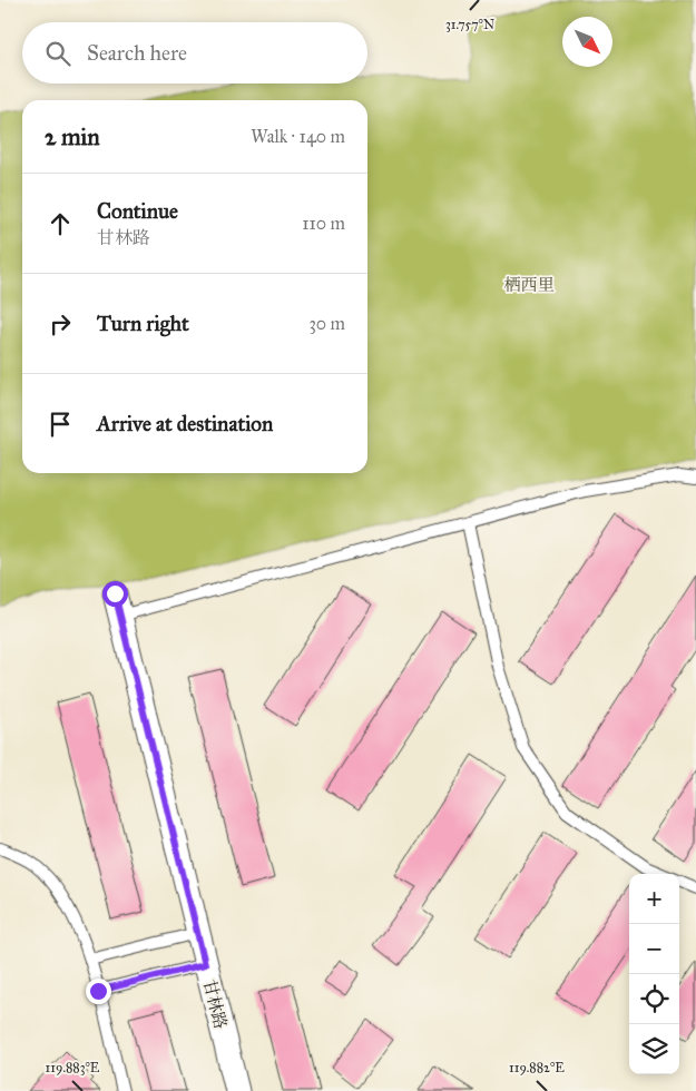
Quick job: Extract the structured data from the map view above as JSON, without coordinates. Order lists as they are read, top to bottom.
{
  "streets": {
    "street": ["甘林路"]
  },
  "parks": ["栖西里"],
  "north": "bottom right",
  "page": {
    "search": "Search here",
    "heading": ["2 min", "Walk · 140 m"],
    "list": [
      ["Continue", "甘林路", "110 m"],
      ["Turn right", "30 m"],
      "Arrive at destination"
    ],
    "map_buttons": ["+", "−"]
  },
  "coordinates": ["31.757°N", "119.883°E", "119.882°E"]
}
